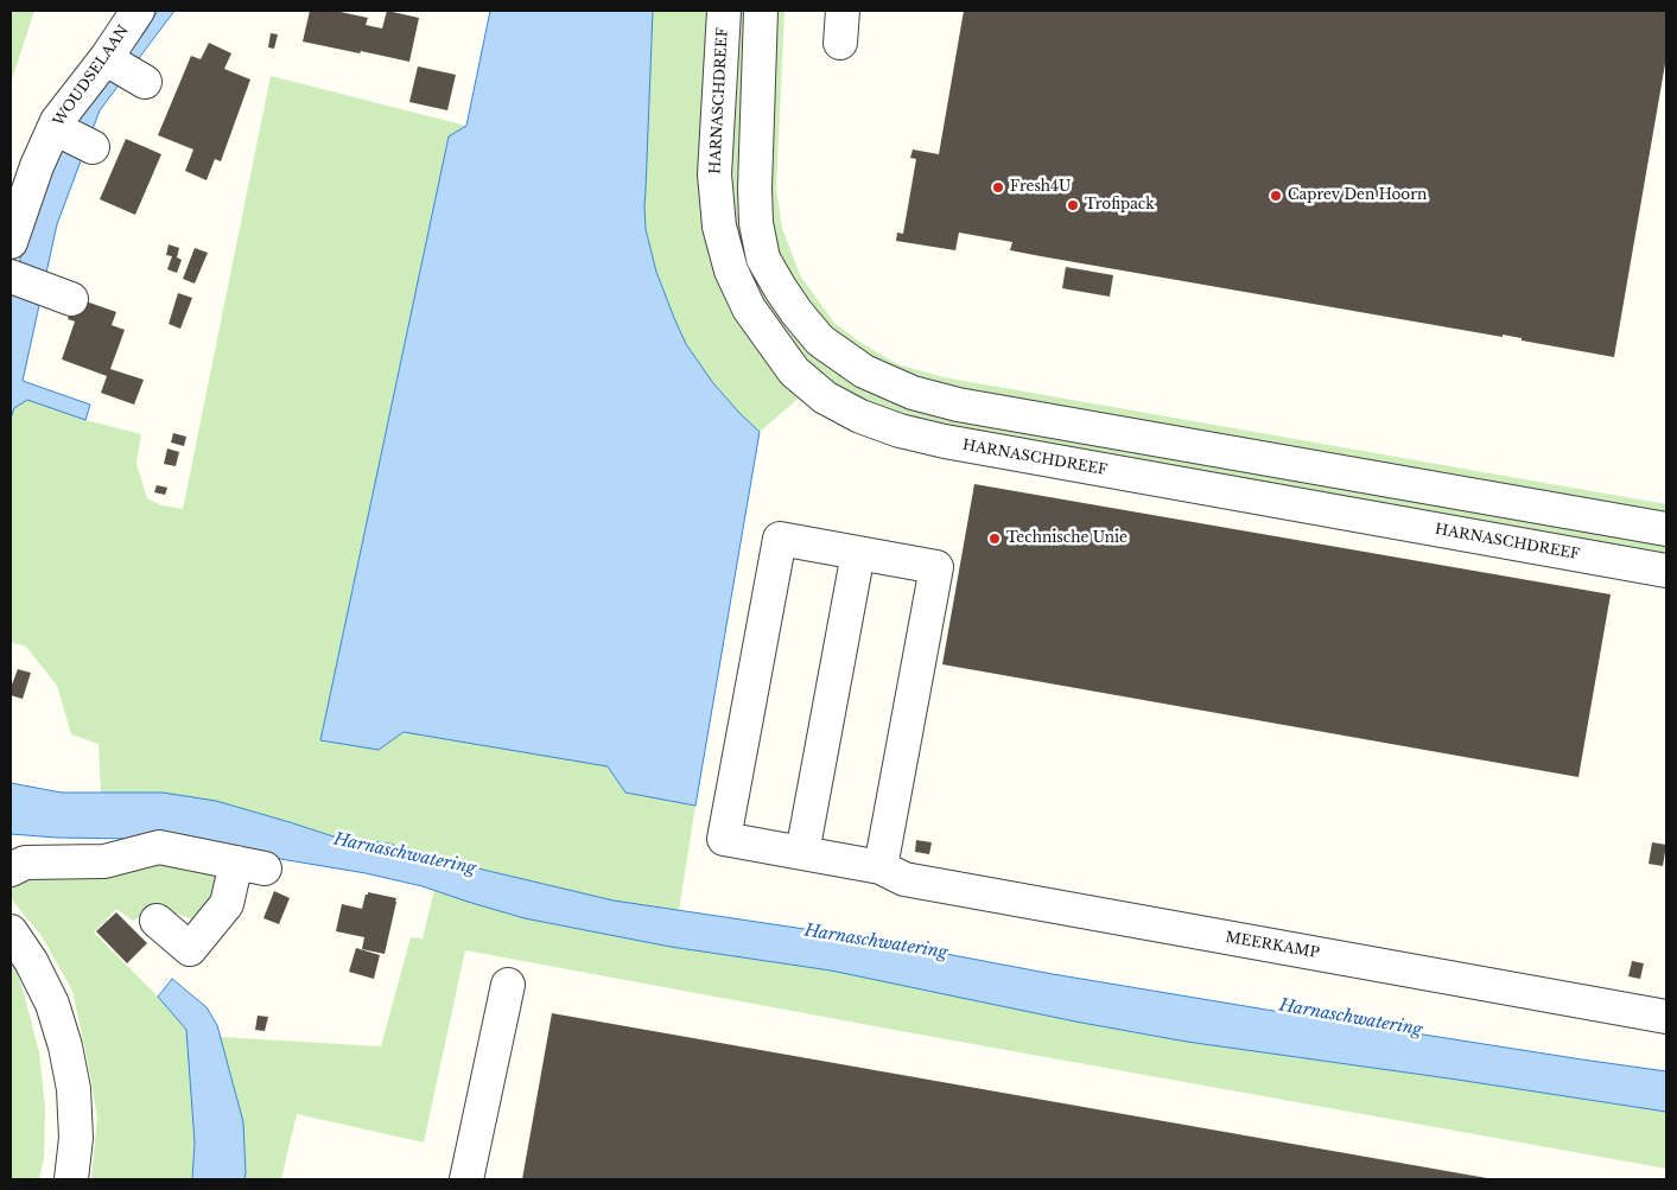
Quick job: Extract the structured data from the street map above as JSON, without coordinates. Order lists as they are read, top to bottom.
{
  "streets": {
    "street": ["WOUDSELAAN", "HARNASCHDREEF", "MEERKAMP"]
  },
  "water": ["Harnaschwatering"],
  "places": [
    "Fresh4U",
    "Caprev Den Hoorn",
    "Trofipack",
    "Technische Unie"
  ]
}
